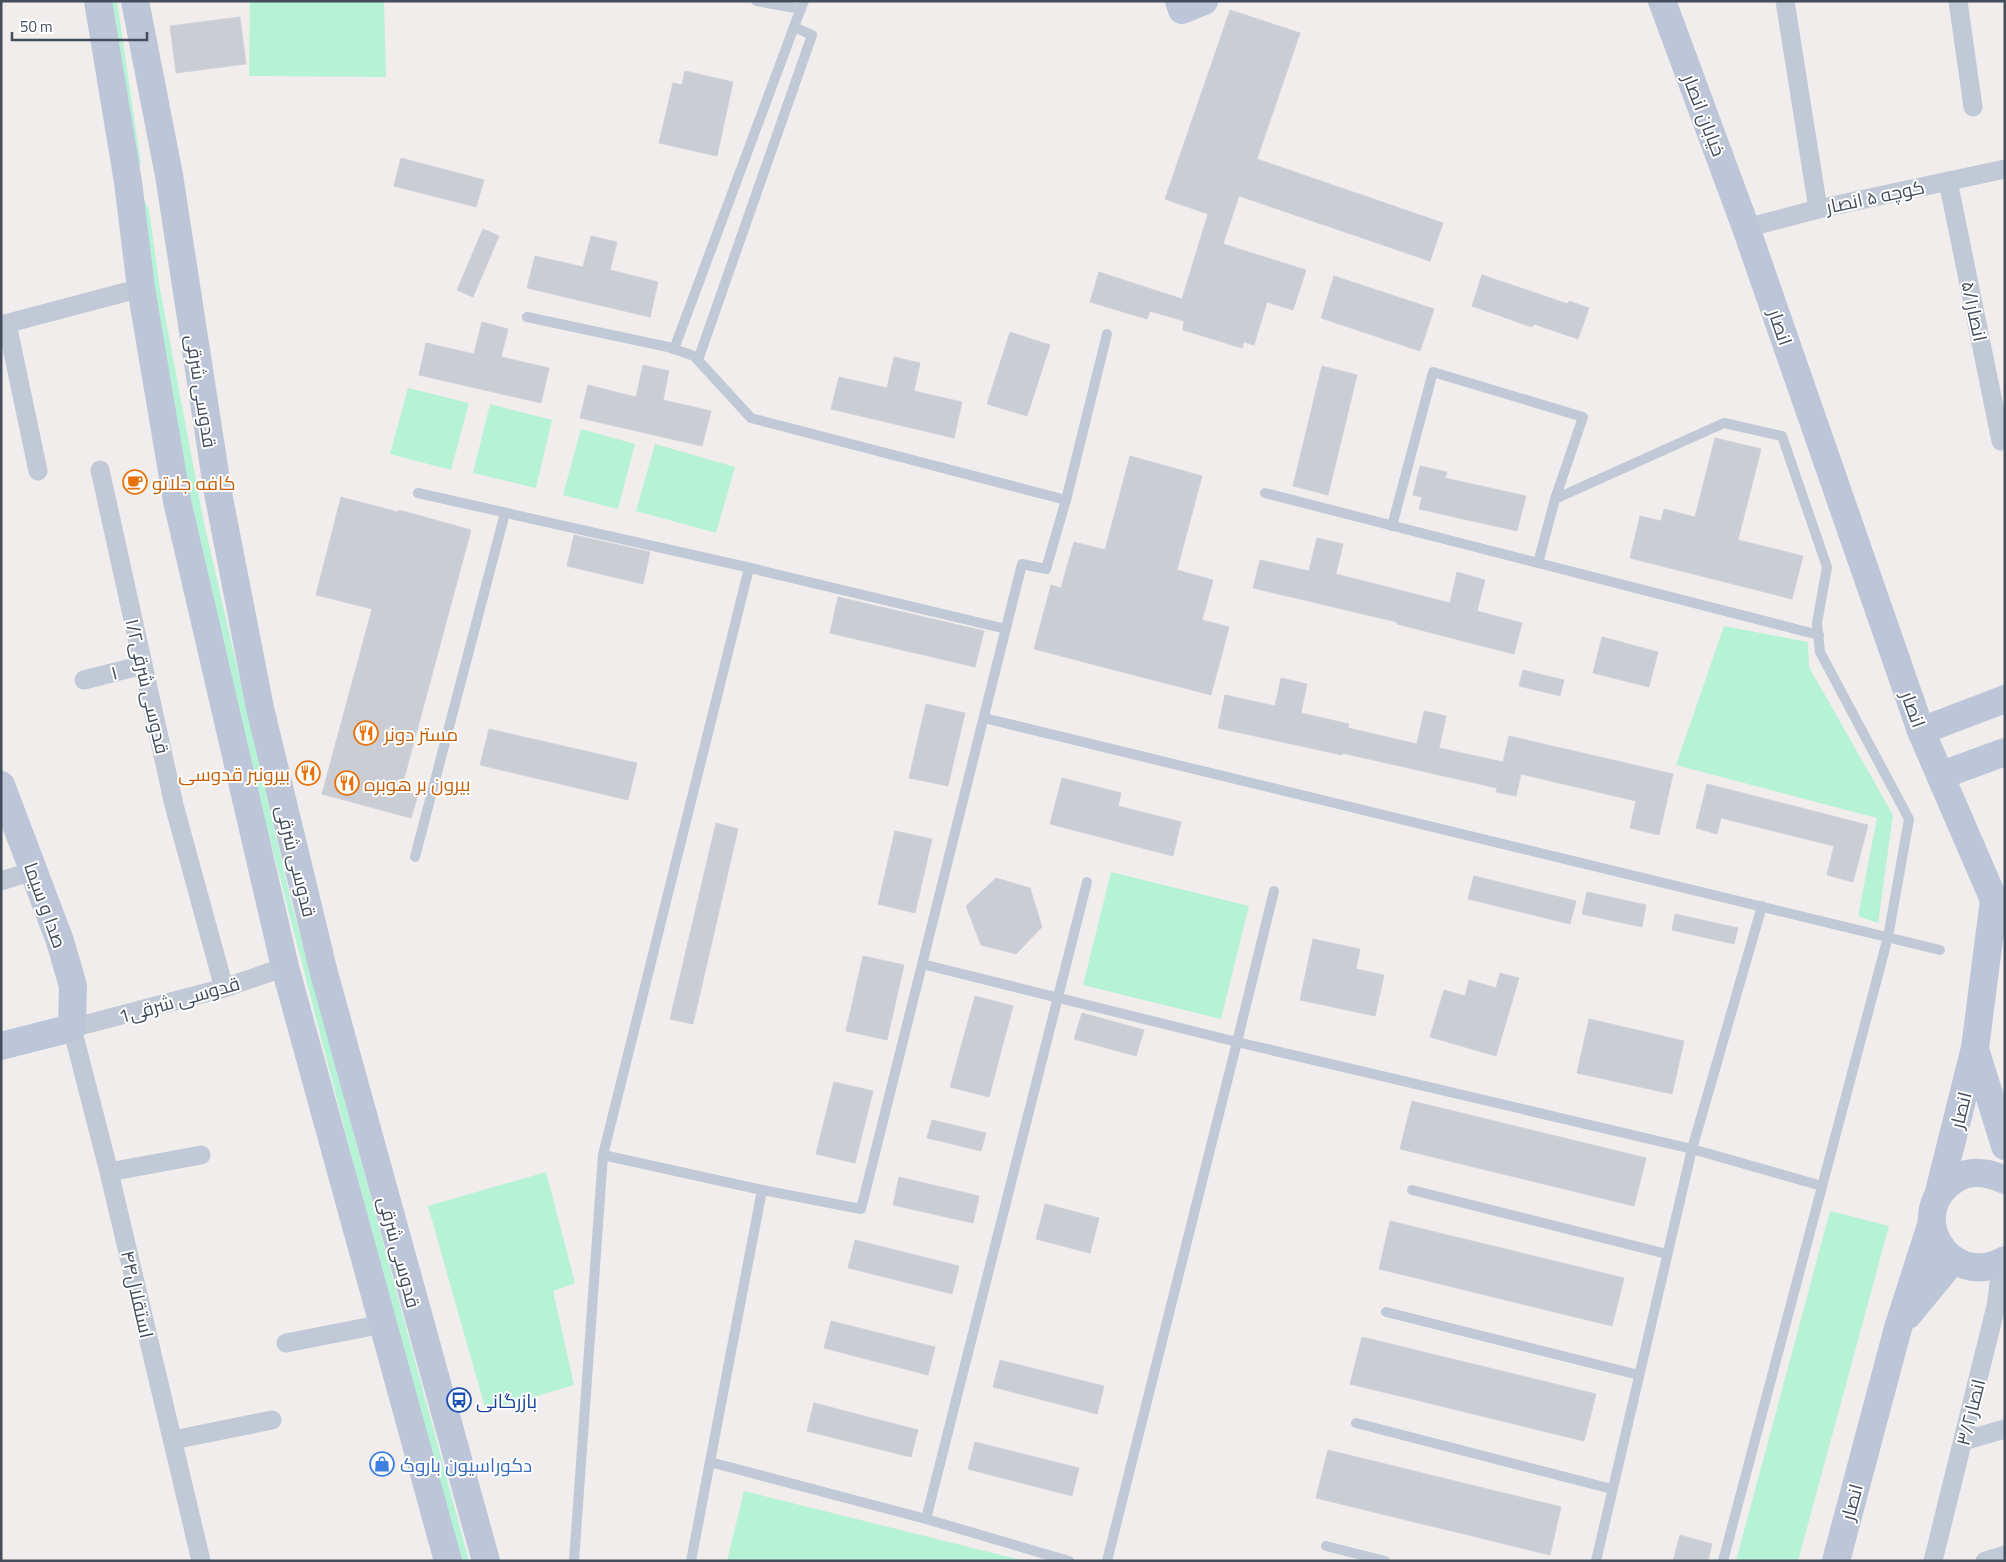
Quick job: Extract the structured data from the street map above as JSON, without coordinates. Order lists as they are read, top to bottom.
{
  "streets": {
    "main road": [
      "خیابان انصار",
      "انصار",
      "قدوسی شرقی",
      "صدا و سیما"
    ],
    "street": [
      "کوچه ۵ انصار",
      "انصار۵/۱",
      "۱",
      "قدوسی شرقی۱/۲",
      "1قدوسی شرقی",
      "استقلال۴۴",
      "انصار۳/۲"
    ]
  },
  "crossings": [
    ["خیابان انصار", "کوچه ۵ انصار"],
    ["خیابان انصار", "انصار"],
    ["کوچه ۵ انصار", "انصار۵/۱"],
    ["کوچه ۵ انصار", "انصار"],
    ["قدوسی شرقی", "1قدوسی شرقی"],
    ["۱", "قدوسی شرقی۱/۲"],
    ["قدوسی شرقی۱/۲", "1قدوسی شرقی"],
    ["صدا و سیما", "1قدوسی شرقی"],
    ["صدا و سیما", "استقلال۴۴"],
    ["1قدوسی شرقی", "استقلال۴۴"]
  ],
  "places": {
    "cafe": ["کافه جلاتو"],
    "restaurant": ["مستر دونر", "بیرونبر قدوسی", "بیرون بر هوبره"],
    "bus stop": ["بازرگانی"],
    "shop": ["دکوراسیون باروک"]
  },
  "scale_bar": "50 m"
}
